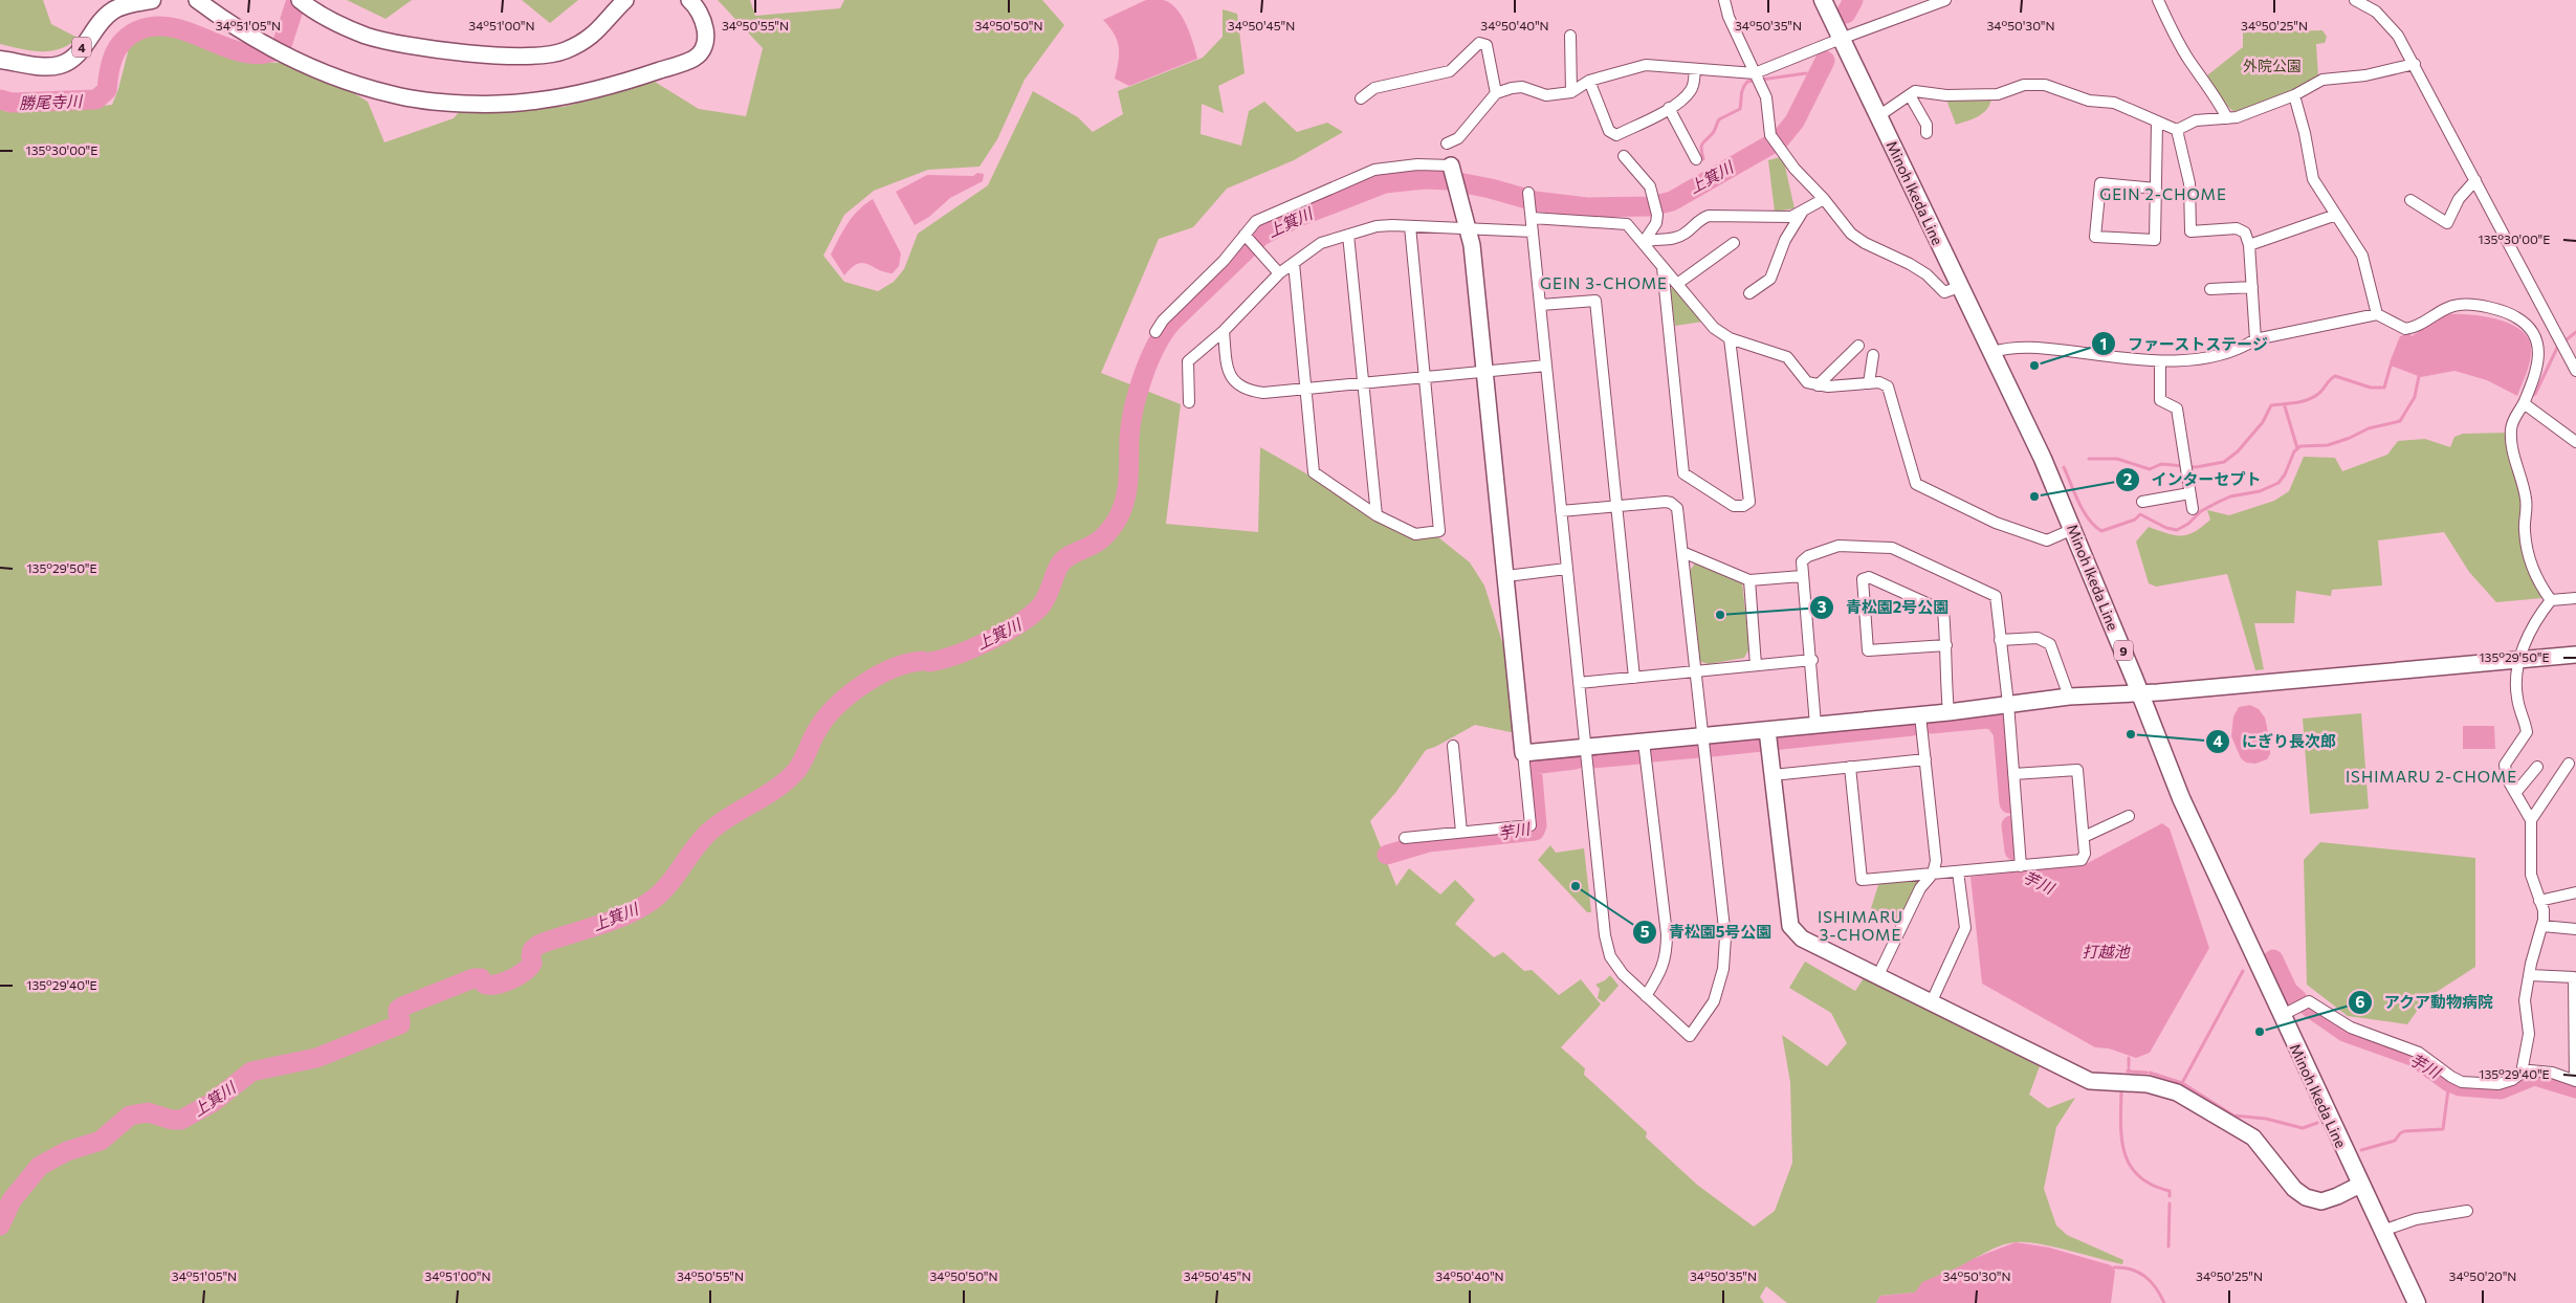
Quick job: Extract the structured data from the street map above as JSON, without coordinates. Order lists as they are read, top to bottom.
{
  "streets": {
    "main road": ["4", "Minoh Ikeda Line", "9"]
  },
  "districts": [
    "GEIN 2-CHOME",
    "GEIN 3-CHOME",
    "ISHIMARU 2-CHOME",
    "ISHIMARU 3-CHOME"
  ],
  "water": [
    "勝尾寺川",
    "上箕川",
    "芋川",
    "打越池"
  ],
  "parks": ["外院公園"],
  "places": [
    "ファーストステージ",
    "インターセプト",
    "青松園2号公園",
    "にぎり長次郎",
    "青松園5号公園",
    "アクア動物病院"
  ],
  "coordinates": [
    "34°51'05\"N",
    "34°51'00\"N",
    "34°50'55\"N",
    "34°50'50\"N",
    "34°50'45\"N",
    "34°50'40\"N",
    "34°50'35\"N",
    "34°50'30\"N",
    "34°50'25\"N",
    "135°30'00\"E",
    "135°29'50\"E",
    "135°29'40\"E",
    "34°50'20\"N"
  ]
}
